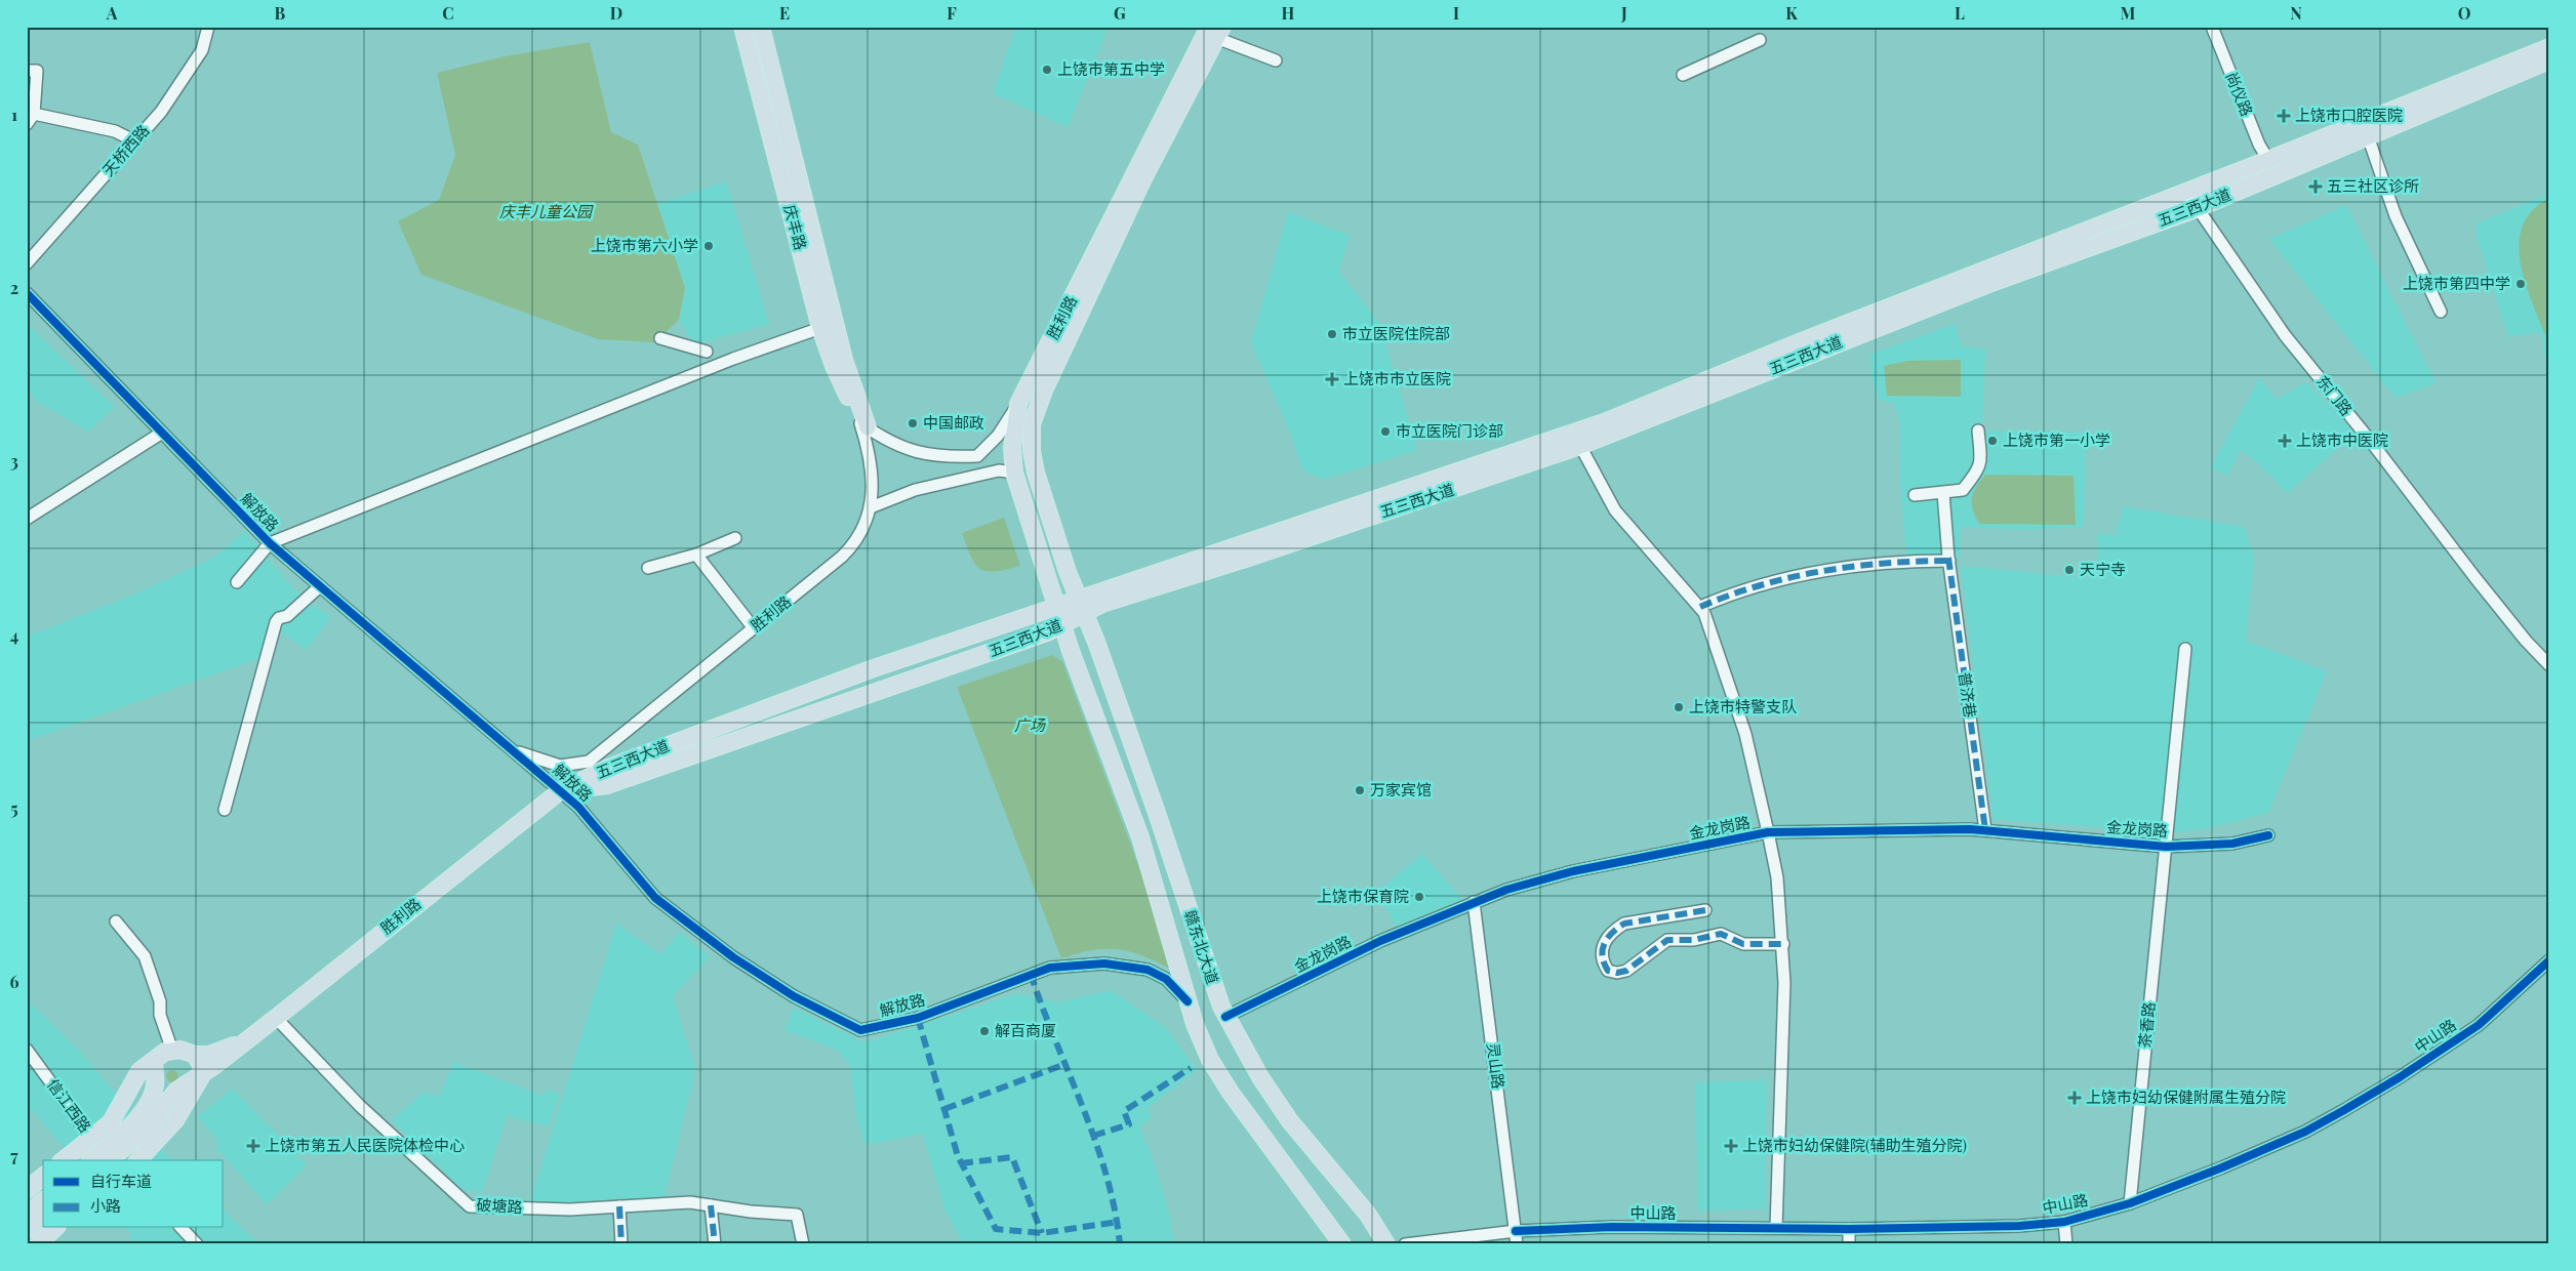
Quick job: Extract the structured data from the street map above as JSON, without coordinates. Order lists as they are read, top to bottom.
{
  "streets": {
    "main road": [
      "五三西大道",
      "庆丰路",
      "胜利路",
      "赣东北大道"
    ],
    "street": [
      "尚仪路",
      "天桥西路",
      "东门路",
      "解放路",
      "普济巷",
      "金龙岗路",
      "茶香路",
      "中山路",
      "灵山路",
      "信江西路",
      "破塘路"
    ]
  },
  "crossings": [
    ["尚仪路", "五三西大道"],
    ["五三西大道", "胜利路"],
    ["五三西大道", "东门路"],
    ["五三西大道", "解放路"],
    ["五三西大道", "金龙岗路"],
    ["五三西大道", "赣东北大道"],
    ["庆丰路", "胜利路"],
    ["胜利路", "解放路"],
    ["胜利路", "赣东北大道"],
    ["胜利路", "破塘路"],
    ["普济巷", "金龙岗路"],
    ["金龙岗路", "赣东北大道"],
    ["金龙岗路", "茶香路"],
    ["金龙岗路", "中山路"],
    ["金龙岗路", "灵山路"],
    ["茶香路", "中山路"],
    ["中山路", "灵山路"]
  ],
  "parks": ["庆丰儿童公园", "广场"],
  "places": {
    "other": [
      "上饶市第五中学",
      "上饶市第六小学",
      "上饶市第四中学",
      "市立医院住院部",
      "中国邮政",
      "市立医院门诊部",
      "上饶市第一小学",
      "天宁寺",
      "上饶市特警支队",
      "万家宾馆",
      "上饶市保育院",
      "解百商厦"
    ],
    "health": [
      "上饶市口腔医院",
      "五三社区诊所",
      "上饶市市立医院",
      "上饶市中医院",
      "上饶市妇幼保健附属生殖分院",
      "上饶市第五人民医院体检中心",
      "上饶市妇幼保健院(辅助生殖分院)"
    ]
  },
  "legend": ["自行车道", "小路"],
  "grid": {
    "columns": [
      "A",
      "B",
      "C",
      "D",
      "E",
      "F",
      "G",
      "H",
      "I",
      "J",
      "K",
      "L",
      "M",
      "N",
      "O"
    ],
    "rows": [
      "1",
      "2",
      "3",
      "4",
      "5",
      "6",
      "7"
    ]
  }
}
